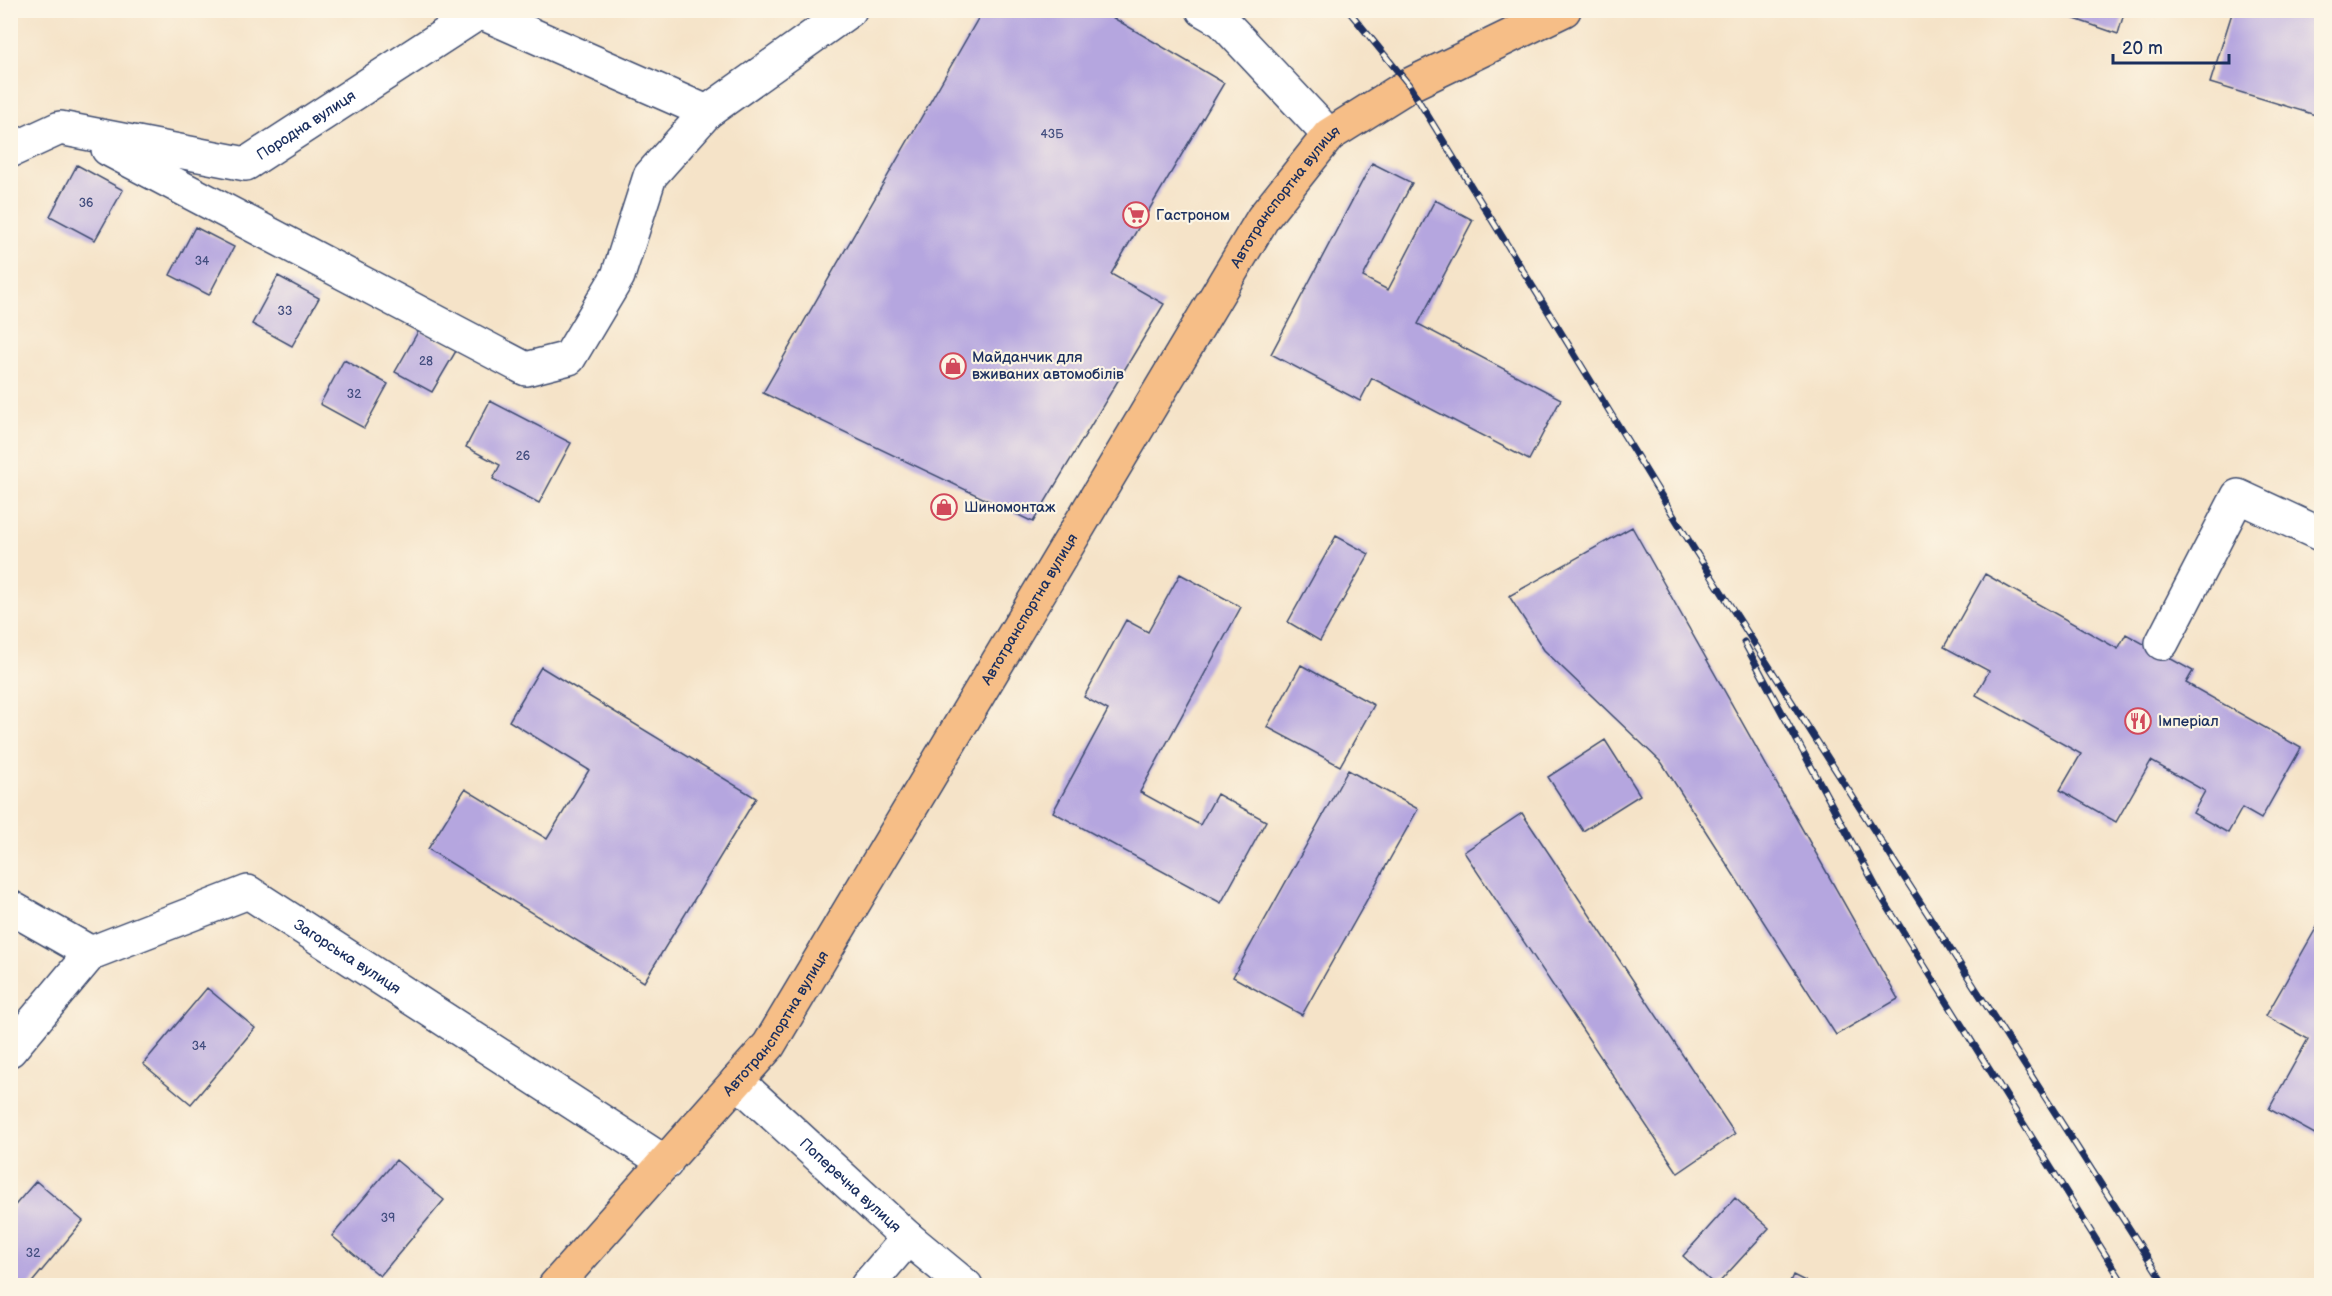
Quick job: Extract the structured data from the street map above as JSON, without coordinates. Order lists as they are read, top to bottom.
{
  "streets": {
    "main road": ["Автотранспортна вулиця"],
    "street": ["Породна вулиця", "Загорська вулиця", "Поперечна вулиця"]
  },
  "crossings": [
    ["Автотранспортна вулиця", "Загорська вулиця"],
    ["Автотранспортна вулиця", "Поперечна вулиця"]
  ],
  "places": {
    "supermarket": ["Гастроном"],
    "shop": ["Майданчик для вживаних автомобілів", "Шиномонтаж"],
    "restaurant": ["Імперіал"]
  },
  "house_numbers": [
    "43Б",
    "36",
    "34",
    "33",
    "28",
    "32",
    "26",
    "34",
    "39",
    "32"
  ],
  "scale_bar": "20 m"
}
